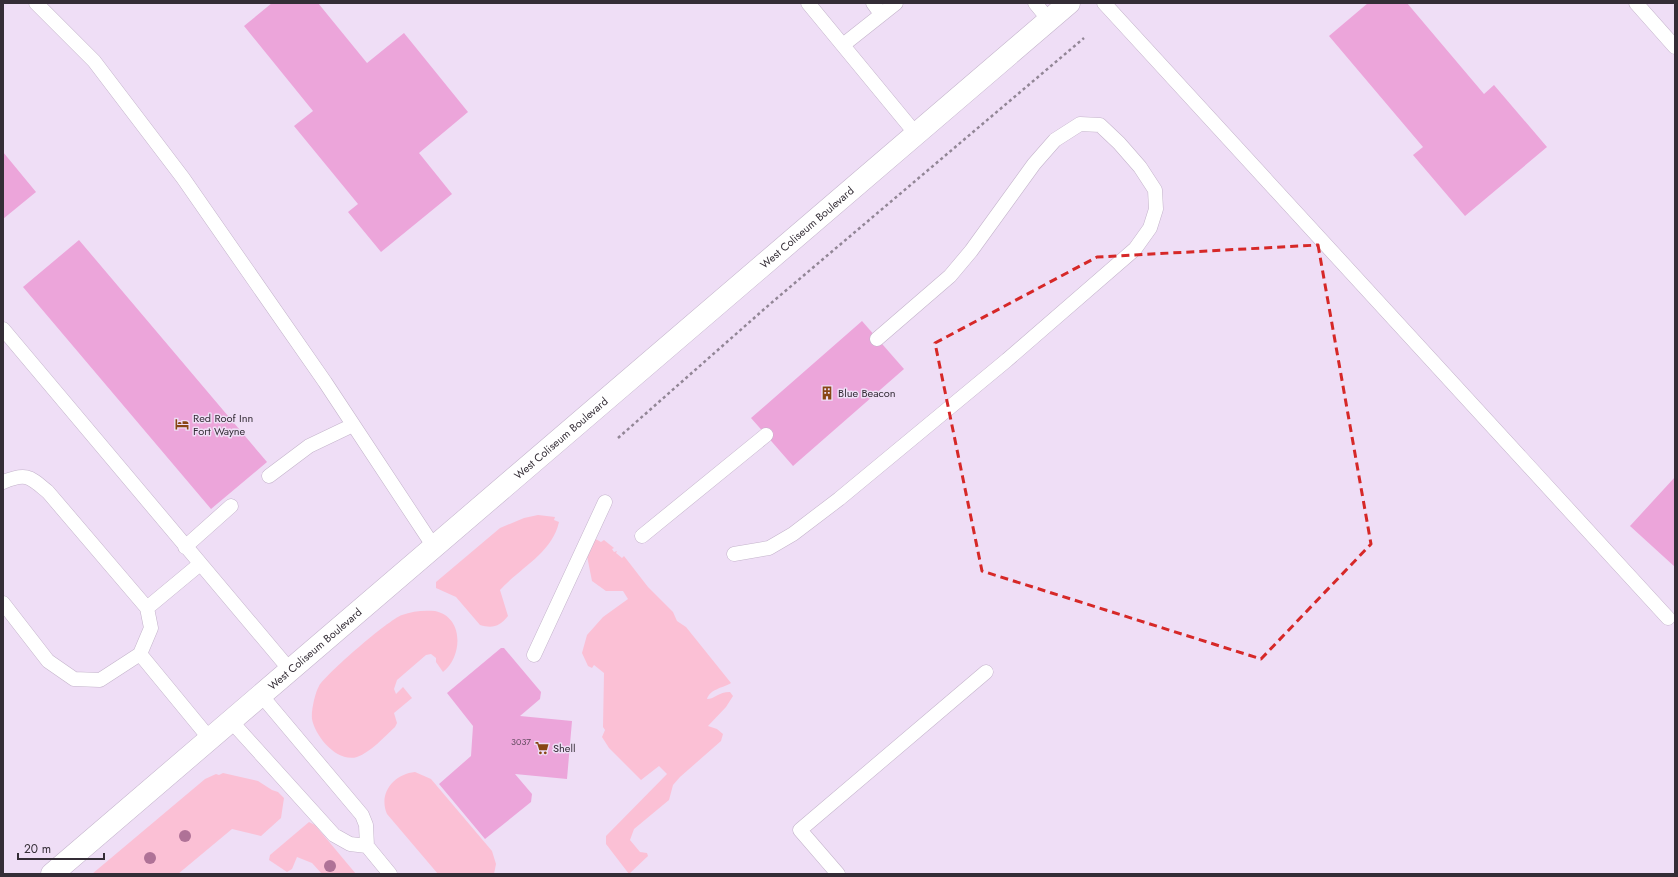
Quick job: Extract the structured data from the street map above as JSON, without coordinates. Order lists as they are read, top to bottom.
{
  "streets": {
    "main road": ["West Coliseum Boulevard"]
  },
  "places": {
    "building": ["Blue Beacon"],
    "hotel": ["Red Roof Inn Fort Wayne"],
    "supermarket": ["Shell"]
  },
  "house_numbers": ["3037"],
  "scale_bar": "20 m"
}
